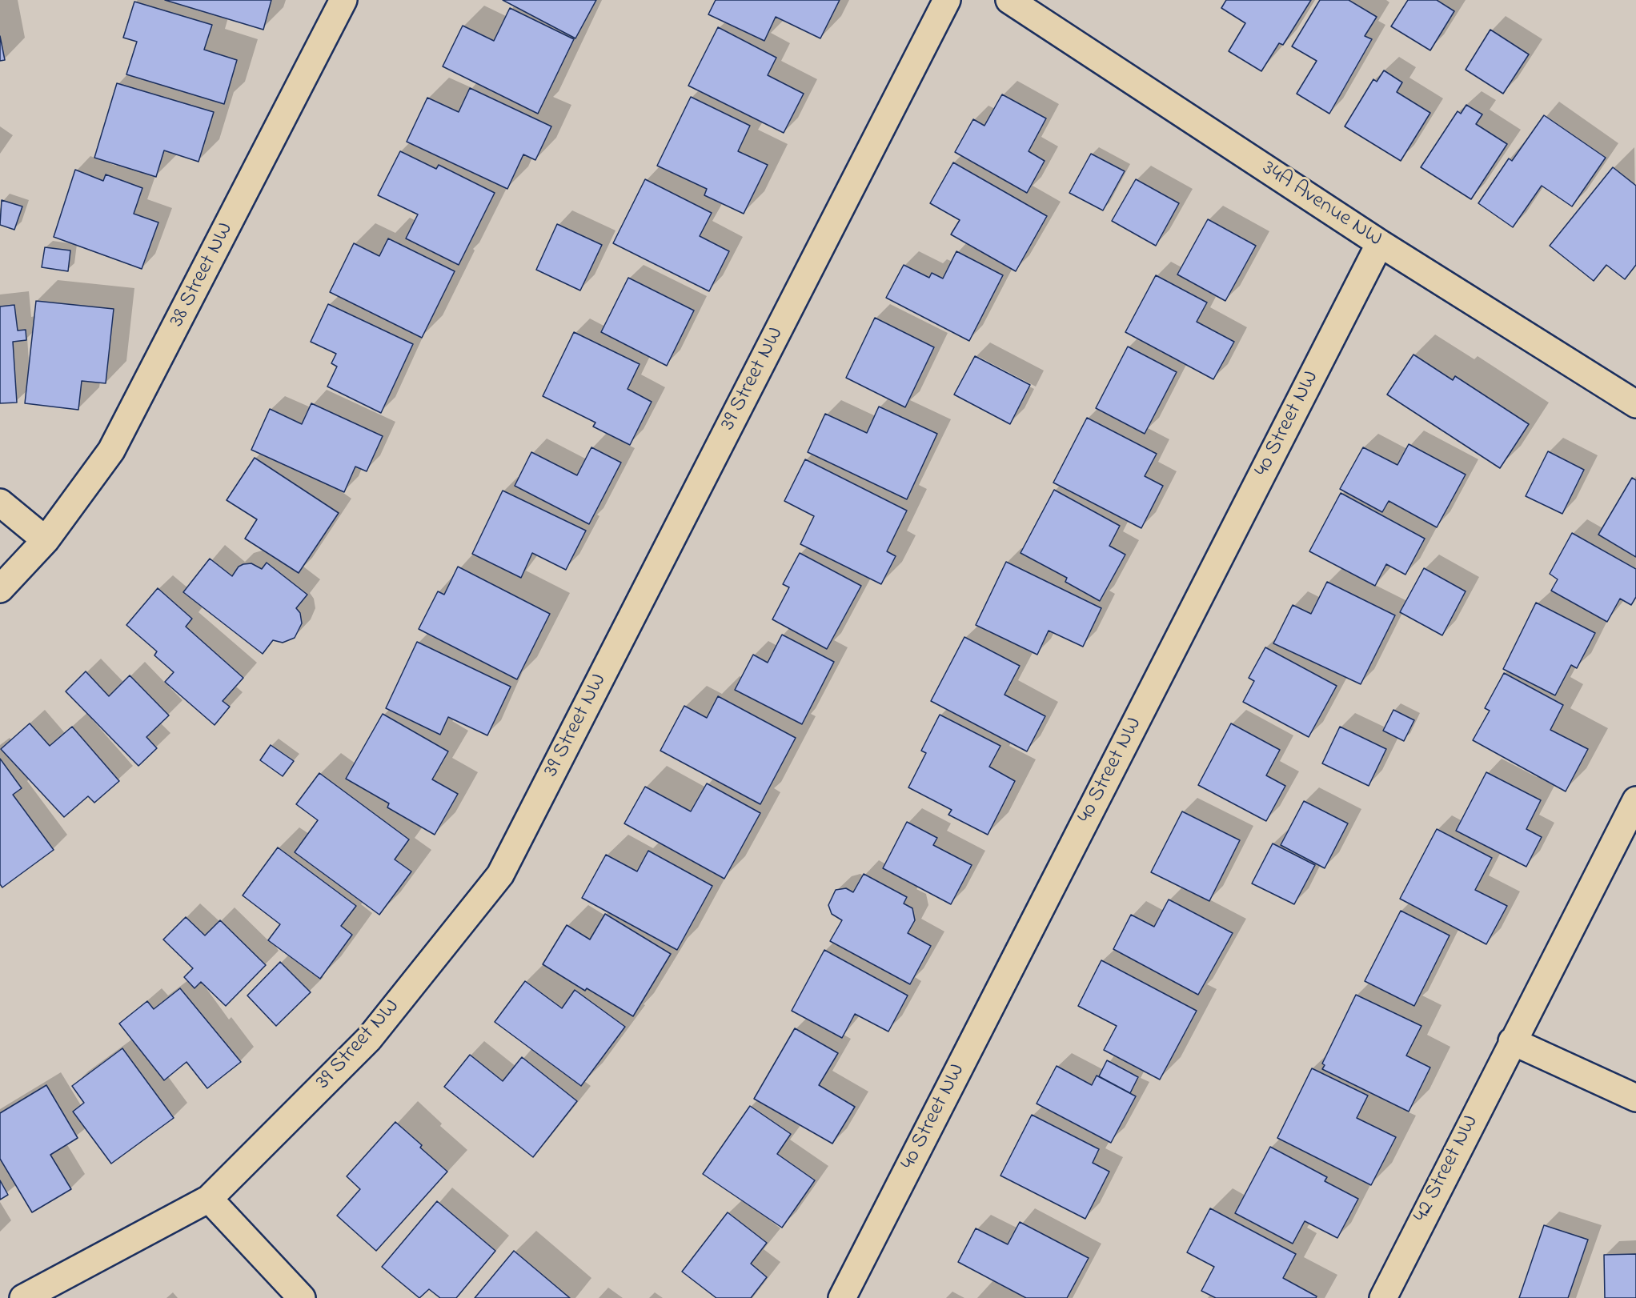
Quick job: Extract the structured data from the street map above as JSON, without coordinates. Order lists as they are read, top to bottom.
{
  "streets": {
    "street": [
      "34A Avenue NW",
      "38 Street NW",
      "39 Street NW",
      "40 Street NW",
      "42 Street NW"
    ]
  },
  "crossings": [
    ["34A Avenue NW", "40 Street NW"]
  ]
}
